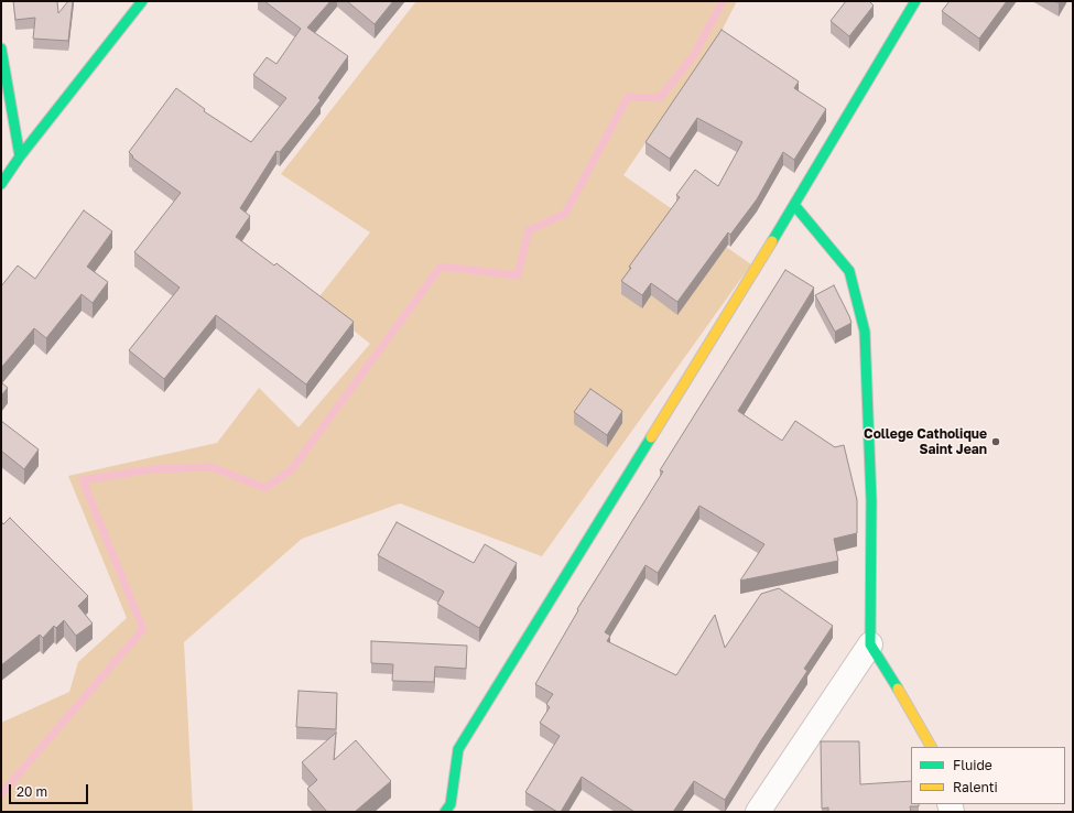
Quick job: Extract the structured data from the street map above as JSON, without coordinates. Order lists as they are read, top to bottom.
{
  "places": ["College Catholique Saint Jean"],
  "legend": ["Fluide", "Ralenti"],
  "scale_bar": "20 m"
}
